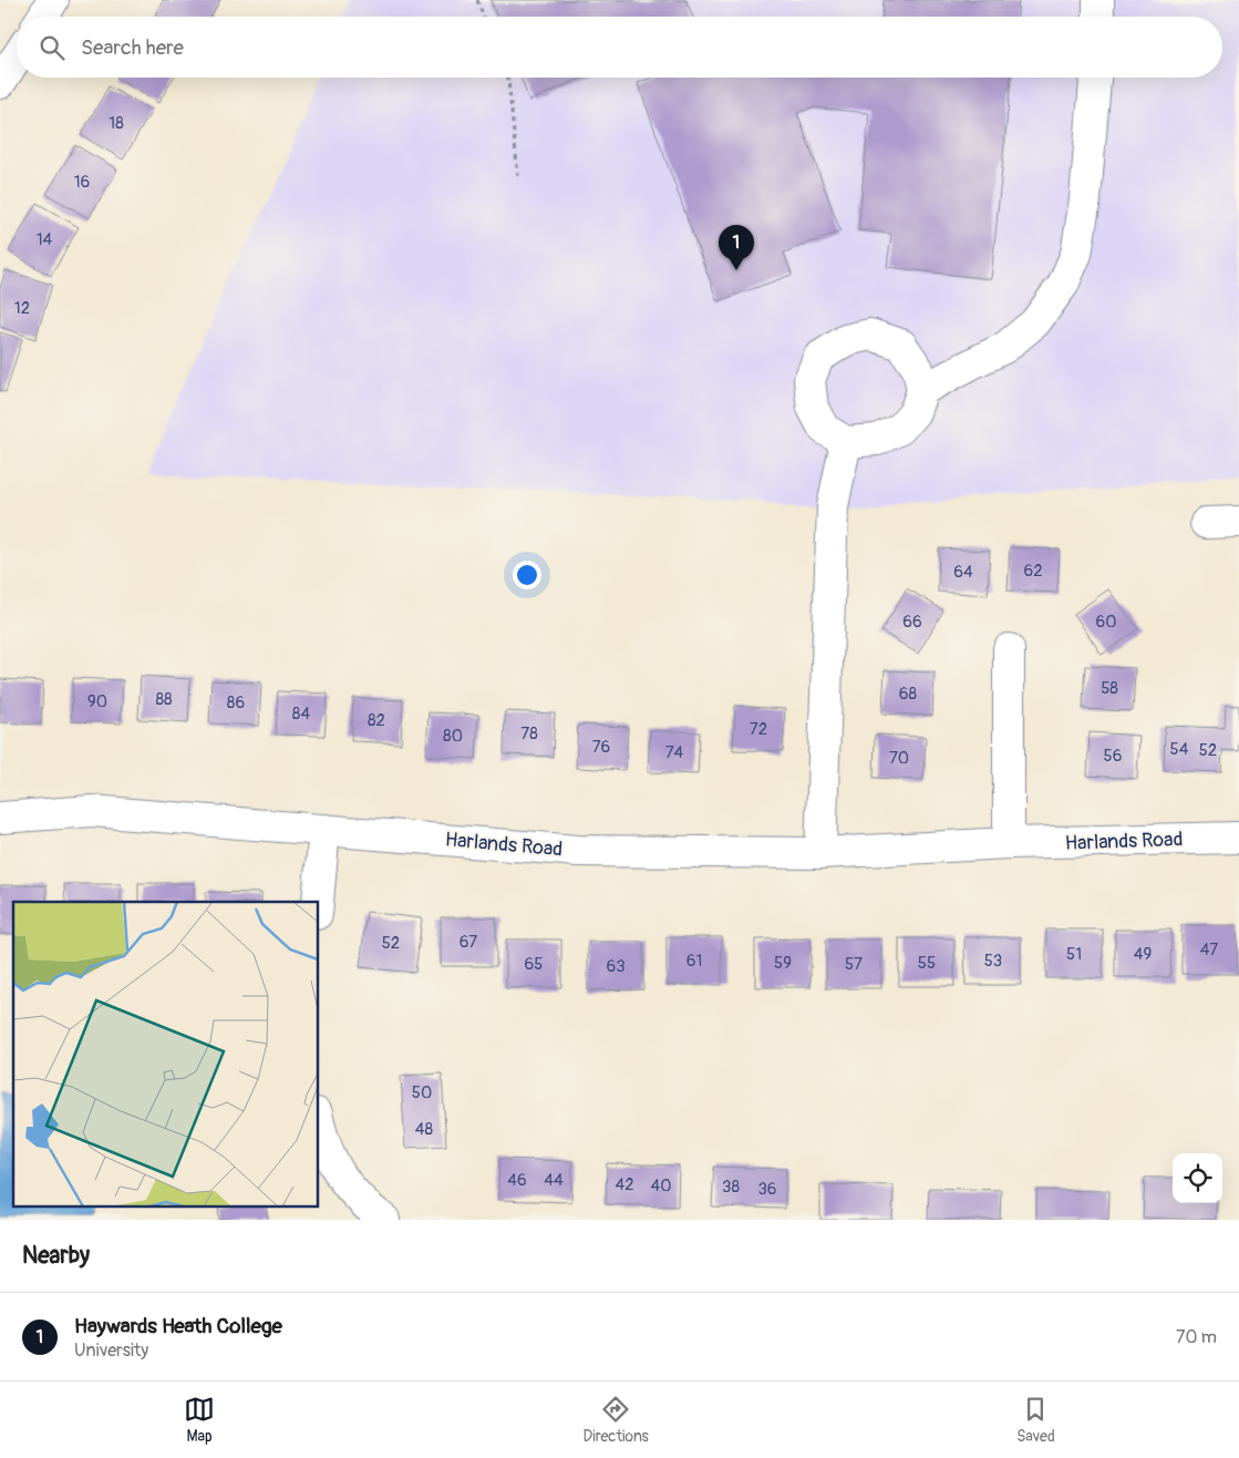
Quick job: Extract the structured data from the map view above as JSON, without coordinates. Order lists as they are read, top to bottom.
{
  "streets": {
    "street": ["Harlands Road"]
  },
  "house_numbers": [
    "18",
    "16",
    "14",
    "12",
    "62",
    "64",
    "66",
    "60",
    "58",
    "68",
    "88",
    "90",
    "86",
    "84",
    "82",
    "72",
    "78",
    "80",
    "76",
    "54",
    "52",
    "74",
    "56",
    "70",
    "67",
    "52",
    "47",
    "51",
    "49",
    "61",
    "53",
    "59",
    "55",
    "65",
    "57",
    "63",
    "50",
    "48",
    "46",
    "44",
    "42",
    "40",
    "38",
    "36"
  ],
  "page": {
    "search": "Search here",
    "pins": "1",
    "heading": "Nearby",
    "list": [
      {
        "mark": "1",
        "name": "Haywards Heath College",
        "note": "University",
        "value": "70 m"
      }
    ],
    "nav": ["Map", "Directions", "Saved"]
  }
}
